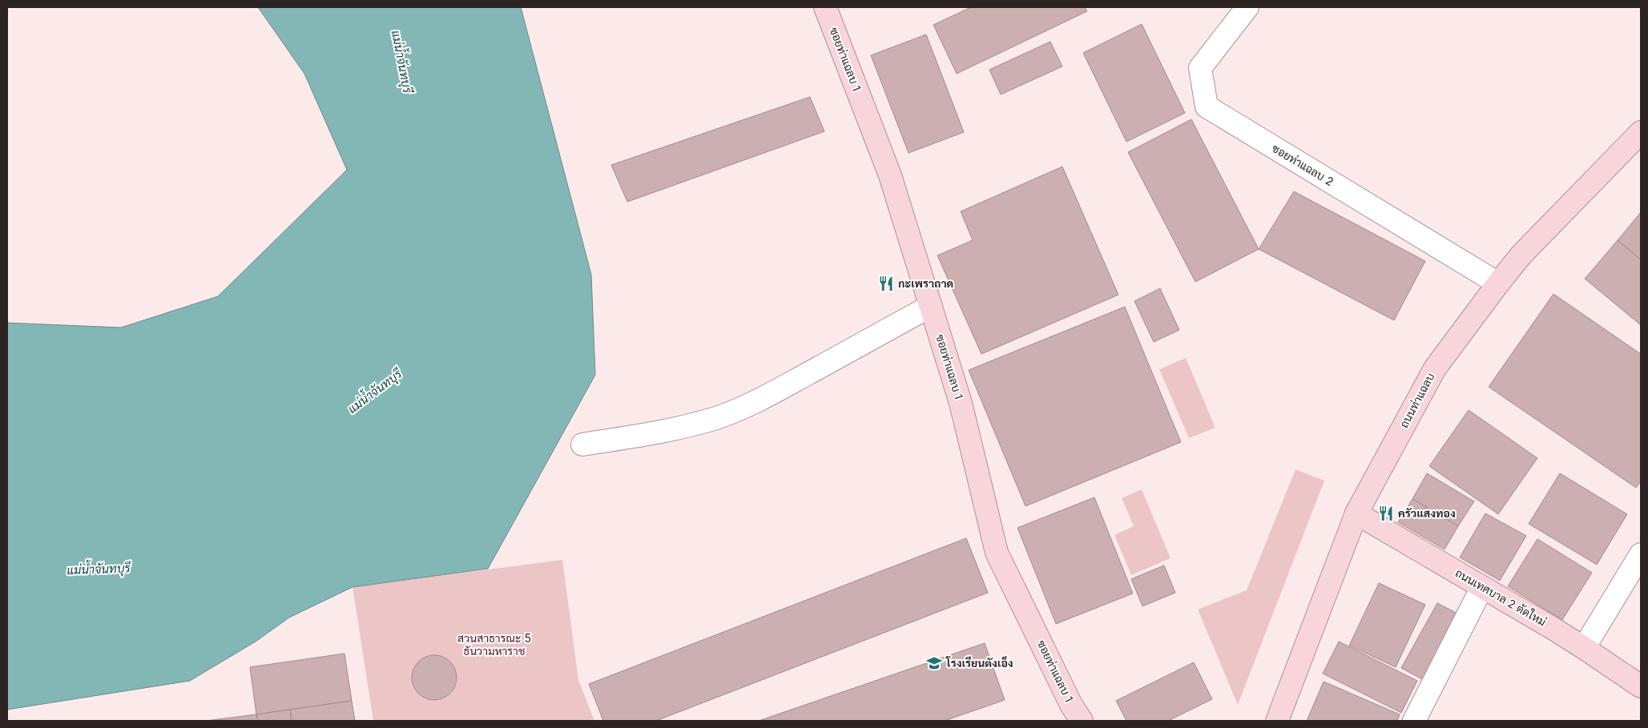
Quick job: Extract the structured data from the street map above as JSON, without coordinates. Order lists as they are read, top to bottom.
{
  "streets": {
    "street": [
      "ซอยท่าแฉลบ 1",
      "ซอยท่าแฉลบ 2",
      "ถนนท่าแฉลบ",
      "ถนนเทศบาล 2 ตัดใหม่"
    ]
  },
  "crossings": [
    ["ซอยท่าแฉลบ 2", "ถนนท่าแฉลบ"],
    ["ถนนท่าแฉลบ", "ถนนเทศบาล 2 ตัดใหม่"]
  ],
  "water": ["แม่น้ำจันทบุรี"],
  "parks": ["สวนสาธารณะ 5 ธันวามหาราช"],
  "places": {
    "restaurant": ["กะเพราถาด", "ครัวแสงทอง"],
    "school or university": ["โรงเรียนตังเอ็ง"]
  }
}
